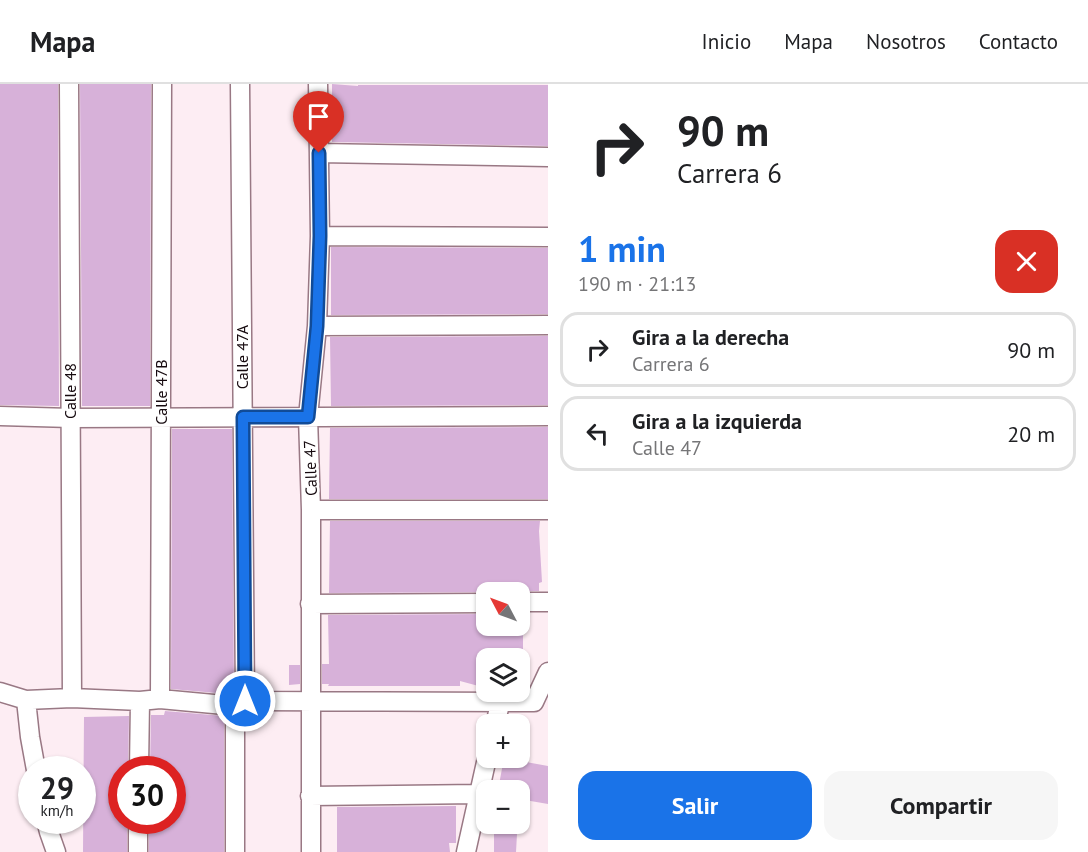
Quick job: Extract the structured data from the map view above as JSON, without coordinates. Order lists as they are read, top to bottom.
{
  "streets": {
    "street": [
      "Calle 47A",
      "Calle 48",
      "Calle 47B",
      "Calle 47"
    ]
  },
  "north": "top left",
  "page": {
    "header": "Mapa",
    "nav": [
      "Inicio",
      "Mapa",
      "Nosotros",
      "Contacto"
    ],
    "turn": ["90 m", "Carrera 6"],
    "heading": ["1 min", "190 m · 21:13"],
    "list": [
      {
        "name": "Gira a la derecha",
        "note": "Carrera 6",
        "value": "90 m"
      },
      {
        "name": "Gira a la izquierda",
        "note": "Calle 47",
        "value": "20 m"
      }
    ],
    "map_buttons": ["+", "−"],
    "speed": "29 km/h",
    "limit": "30",
    "buttons": ["Salir", "Compartir"]
  }
}
